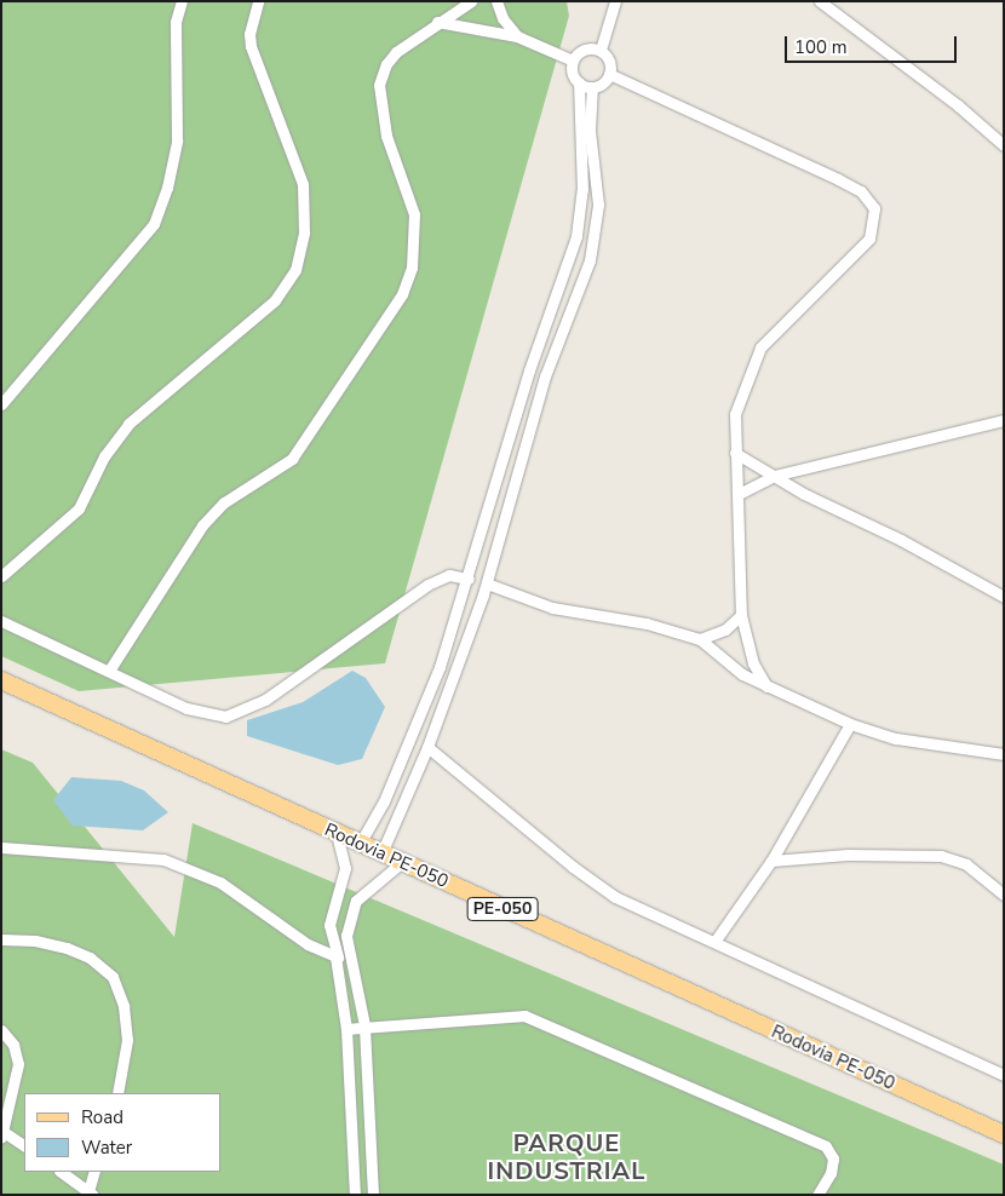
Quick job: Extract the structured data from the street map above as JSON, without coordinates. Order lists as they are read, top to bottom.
{
  "streets": {
    "main road": ["Rodovia PE-050", "PE-050"]
  },
  "districts": ["PARQUE INDUSTRIAL"],
  "legend": ["Road", "Water"],
  "scale_bar": "100 m"
}
